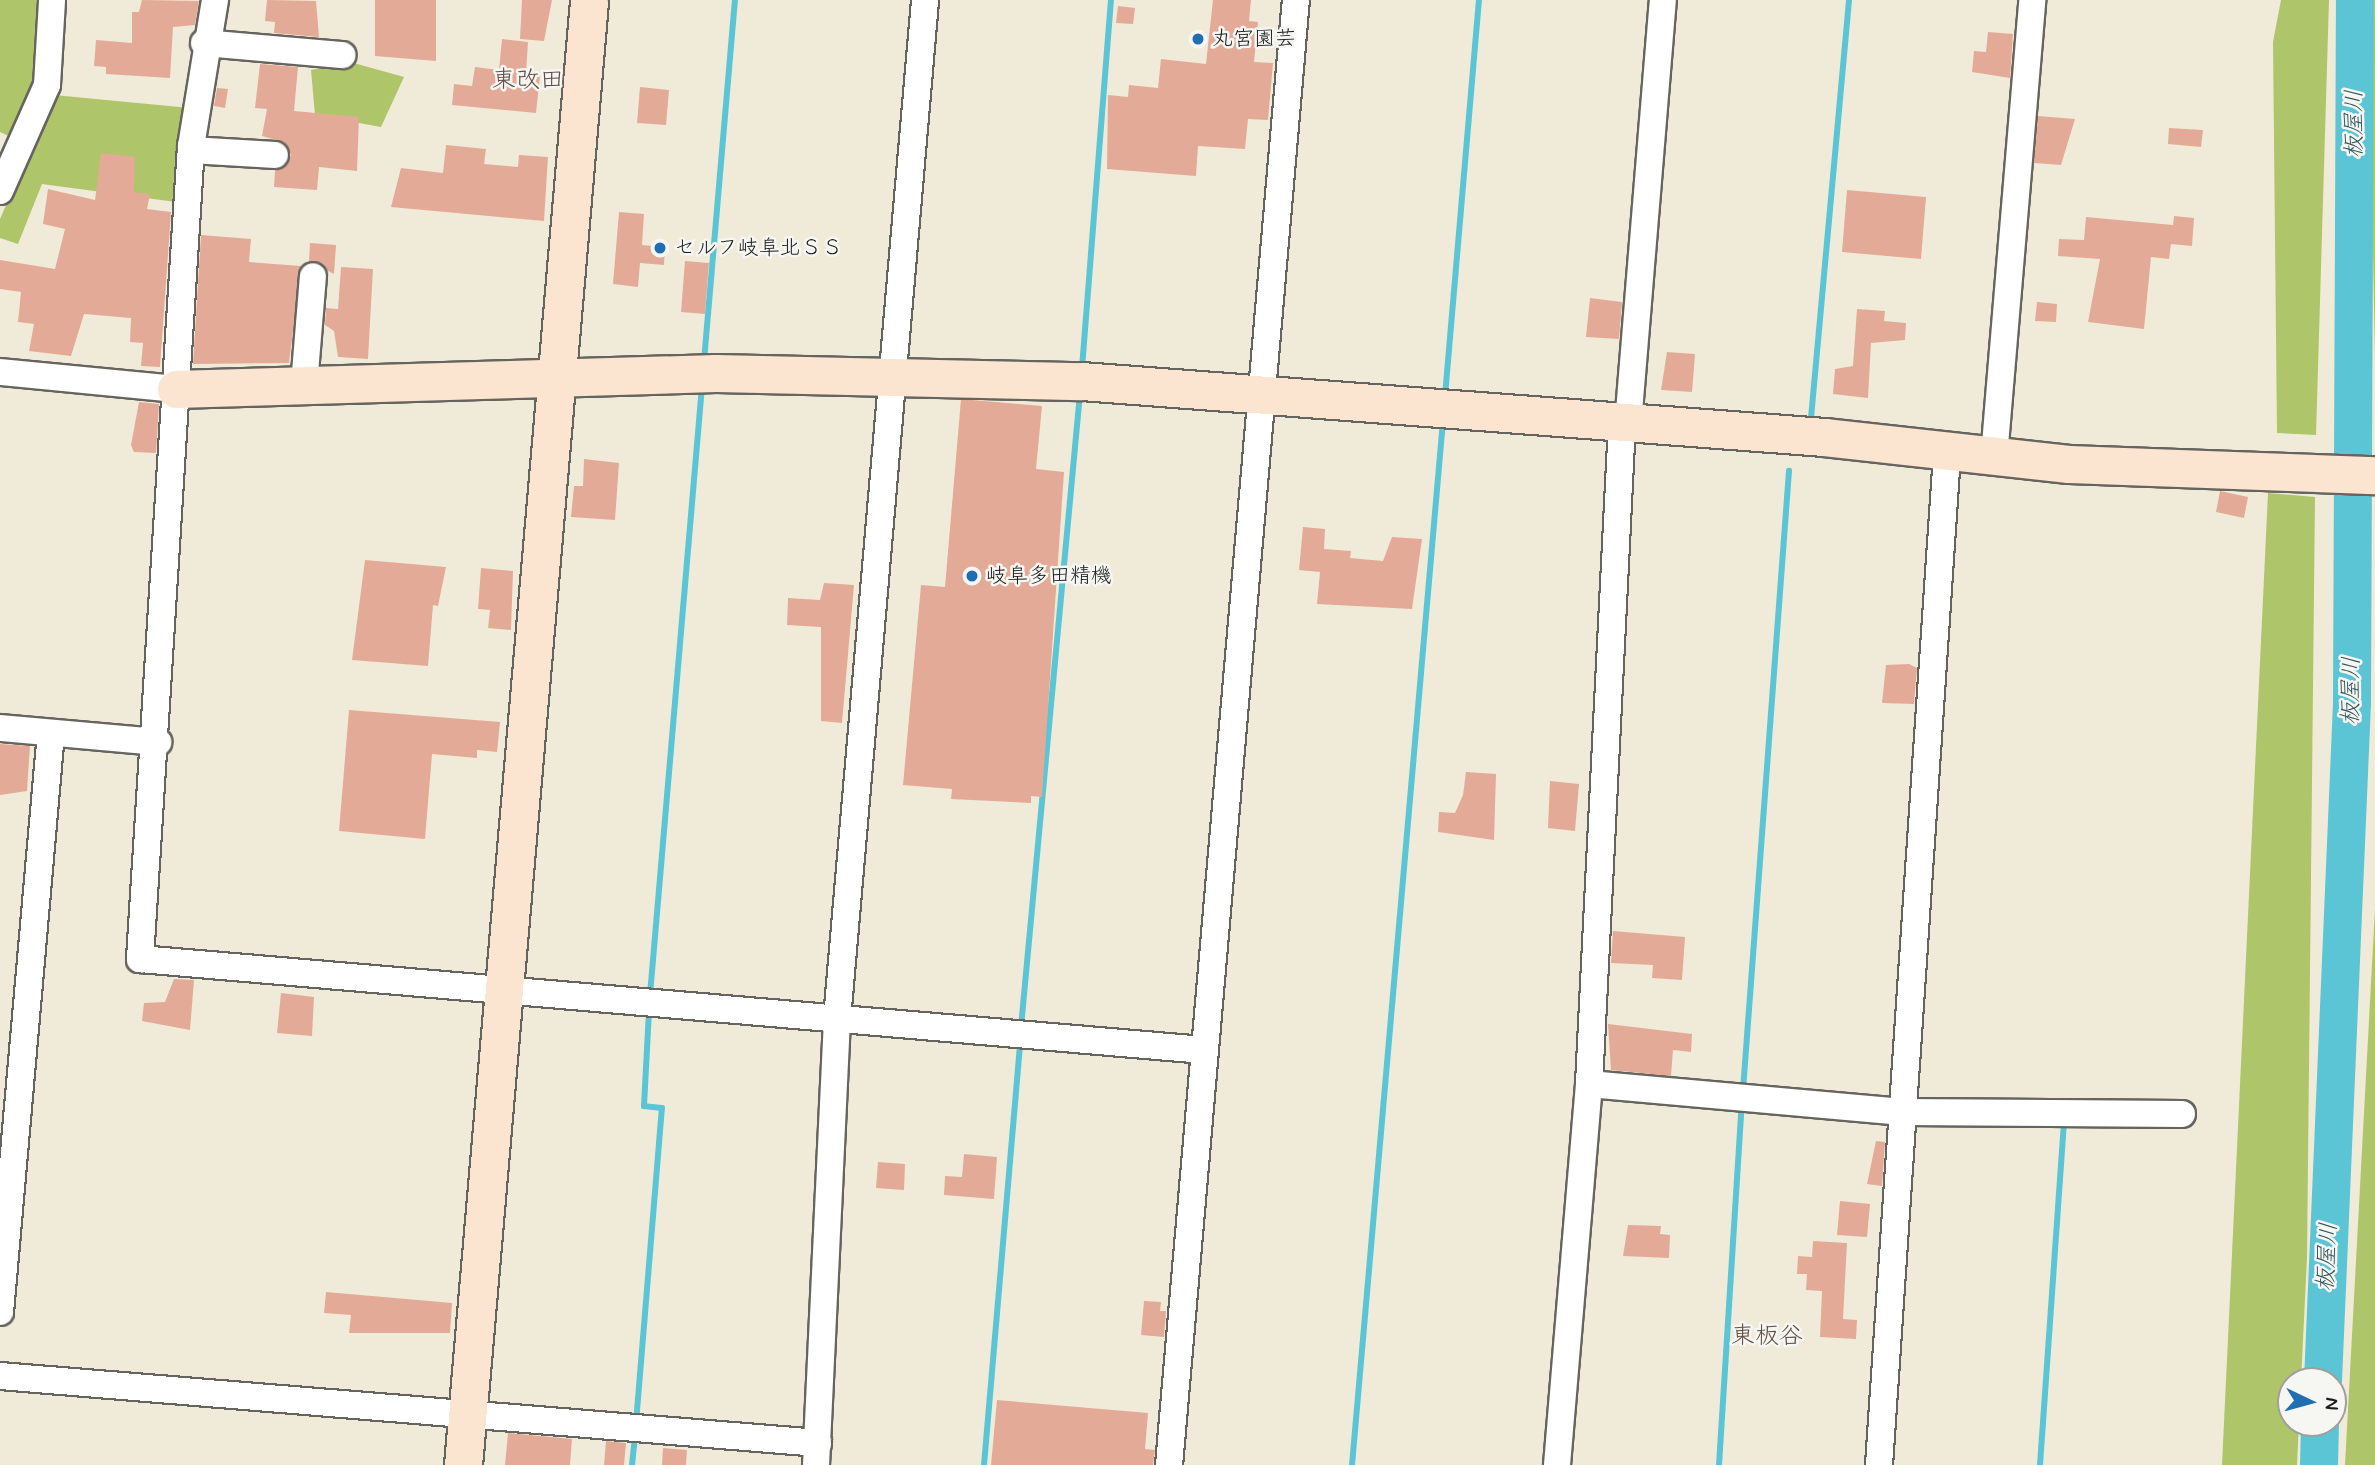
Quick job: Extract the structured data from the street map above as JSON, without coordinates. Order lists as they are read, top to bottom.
{
  "districts": ["東改田", "東板谷"],
  "water": ["板屋川"],
  "places": ["丸宮園芸", "セルフ岐阜北ＳＳ", "岐阜多田精機"],
  "north": "right"
}
